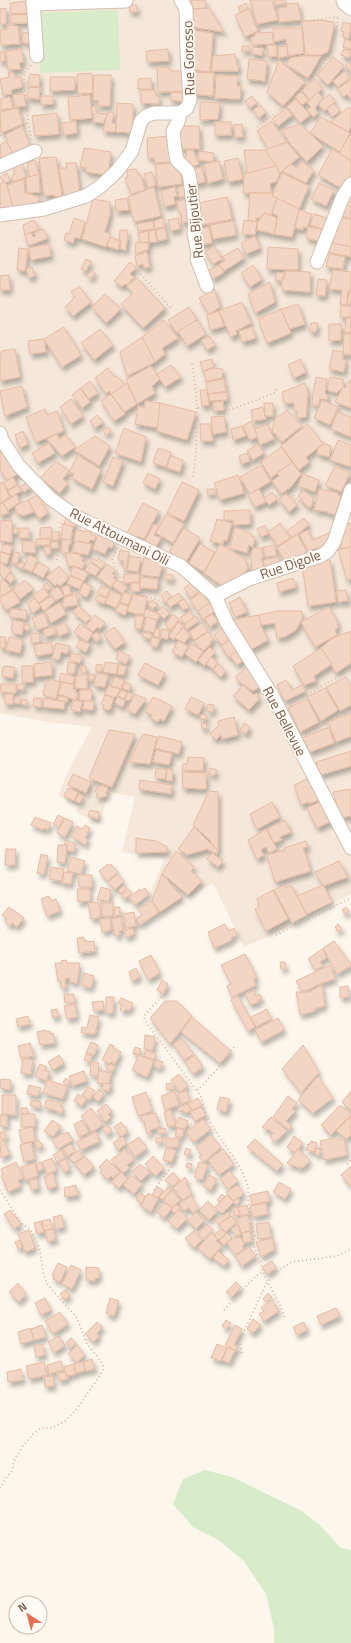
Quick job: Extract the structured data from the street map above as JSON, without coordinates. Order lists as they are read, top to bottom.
{
  "streets": {
    "street": [
      "Rue Gorosso",
      "Rue Bijoutier",
      "Rue Attoumani Oili",
      "Rue Digole",
      "Rue Bellevue"
    ]
  },
  "crossings": [
    ["Rue Gorosso", "Rue Bijoutier"],
    ["Rue Attoumani Oili", "Rue Digole"],
    ["Rue Attoumani Oili", "Rue Bellevue"],
    ["Rue Digole", "Rue Bellevue"]
  ],
  "north": "top left"
}
